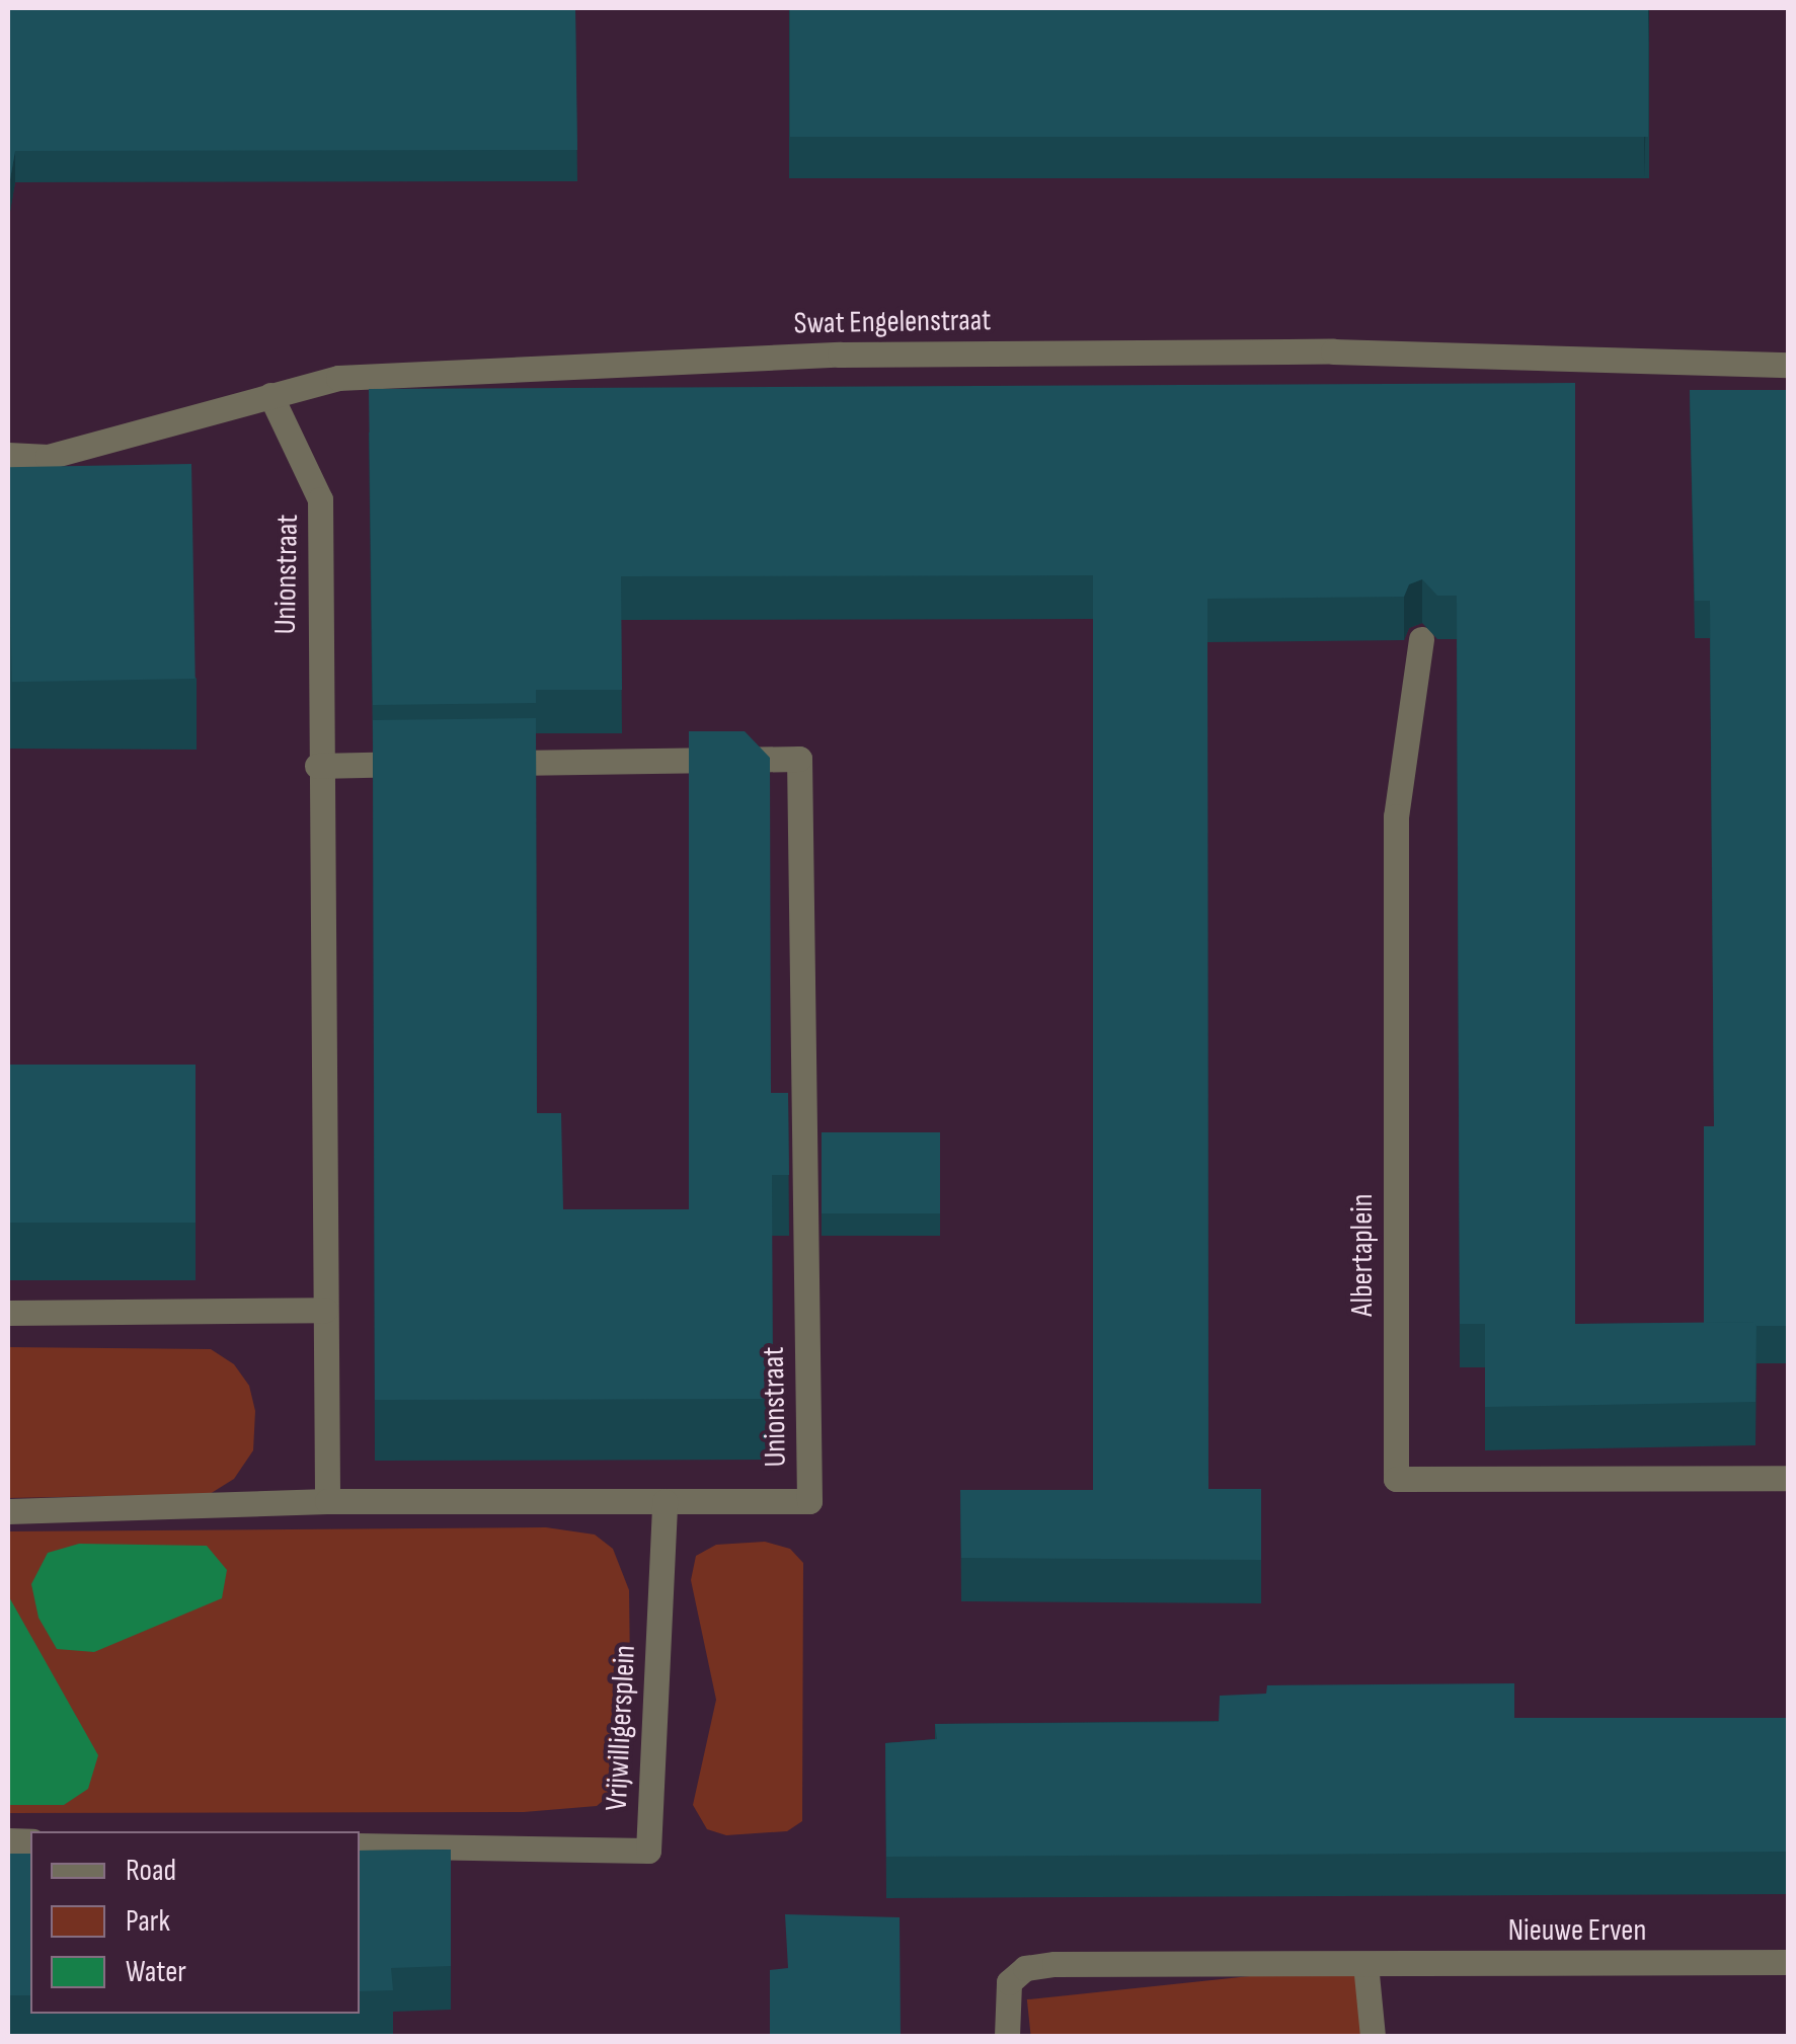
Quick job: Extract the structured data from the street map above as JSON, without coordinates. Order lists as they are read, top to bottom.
{
  "streets": {
    "street": [
      "Swat Engelenstraat",
      "Unionstraat",
      "Albertaplein",
      "Vrijwilligersplein",
      "Nieuwe Erven"
    ]
  },
  "crossings": [
    ["Swat Engelenstraat", "Unionstraat"],
    ["Unionstraat", "Vrijwilligersplein"]
  ],
  "legend": ["Road", "Park", "Water"]
}
